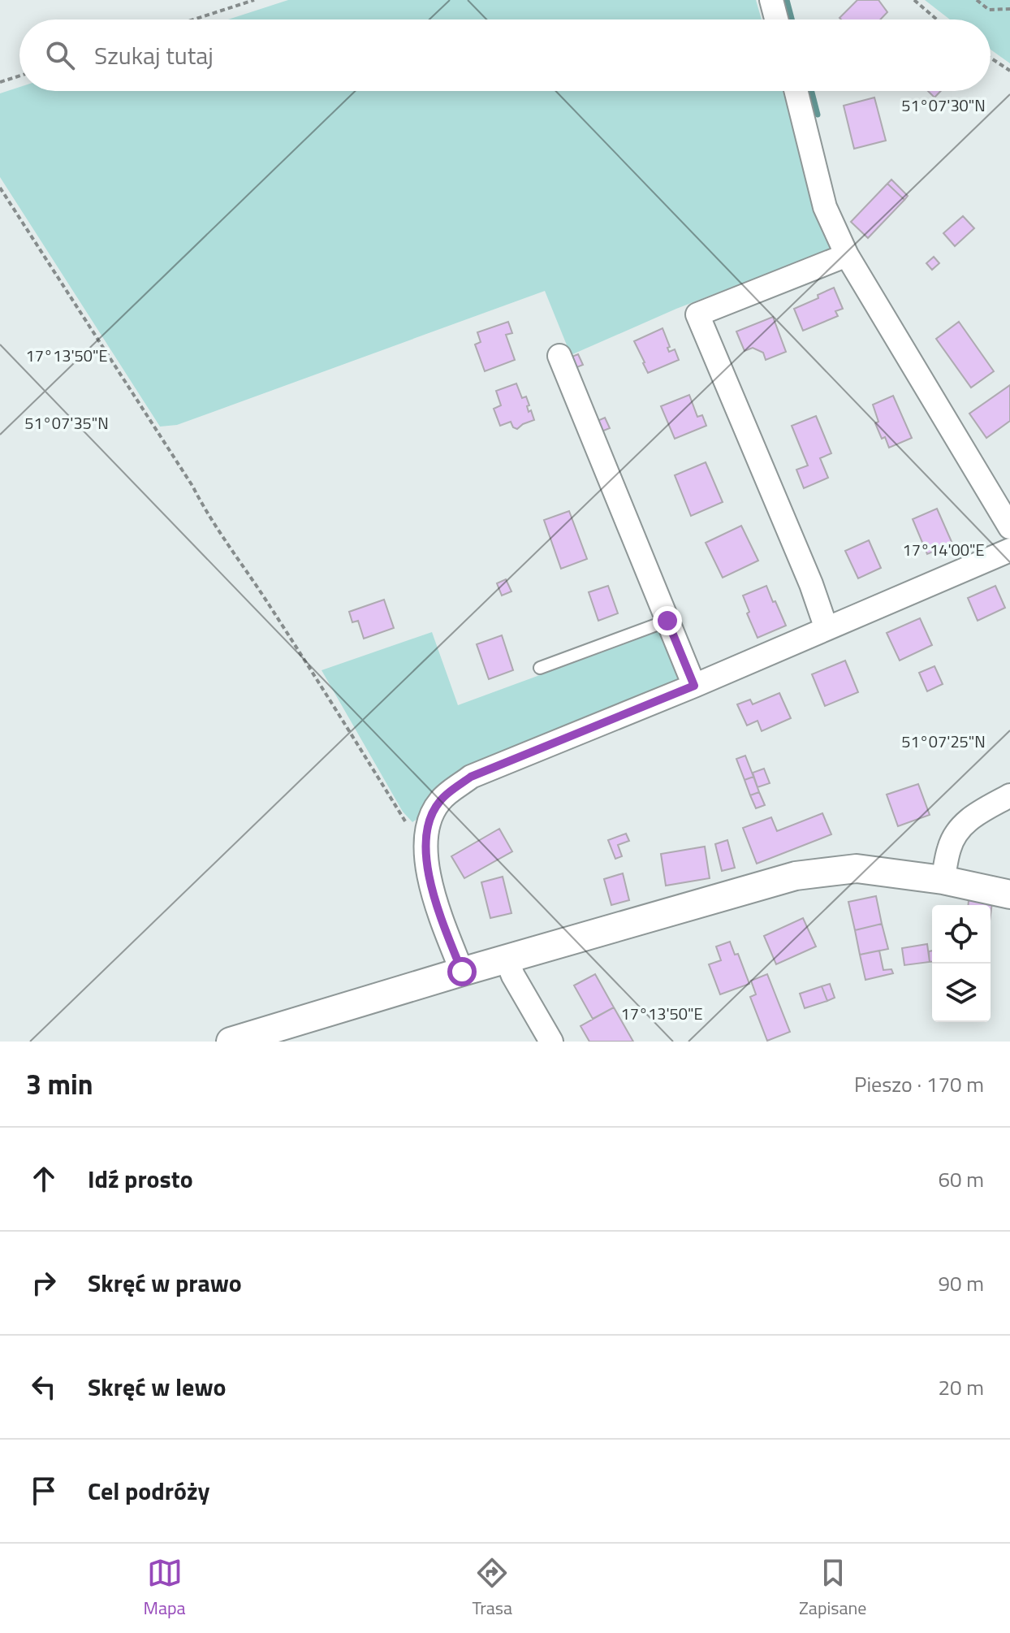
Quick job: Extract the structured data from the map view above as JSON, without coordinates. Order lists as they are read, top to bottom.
{
  "page": {
    "search": "Szukaj tutaj",
    "heading": ["3 min", "Pieszo · 170 m"],
    "list": [
      ["Idź prosto", "60 m"],
      ["Skręć w prawo", "90 m"],
      ["Skręć w lewo", "20 m"],
      "Cel podróży"
    ],
    "nav": ["Mapa", "Trasa", "Zapisane"]
  },
  "coordinates": [
    "51°07'30\"N",
    "17°13'50\"E",
    "51°07'35\"N",
    "17°14'00\"E",
    "51°07'25\"N"
  ]
}
